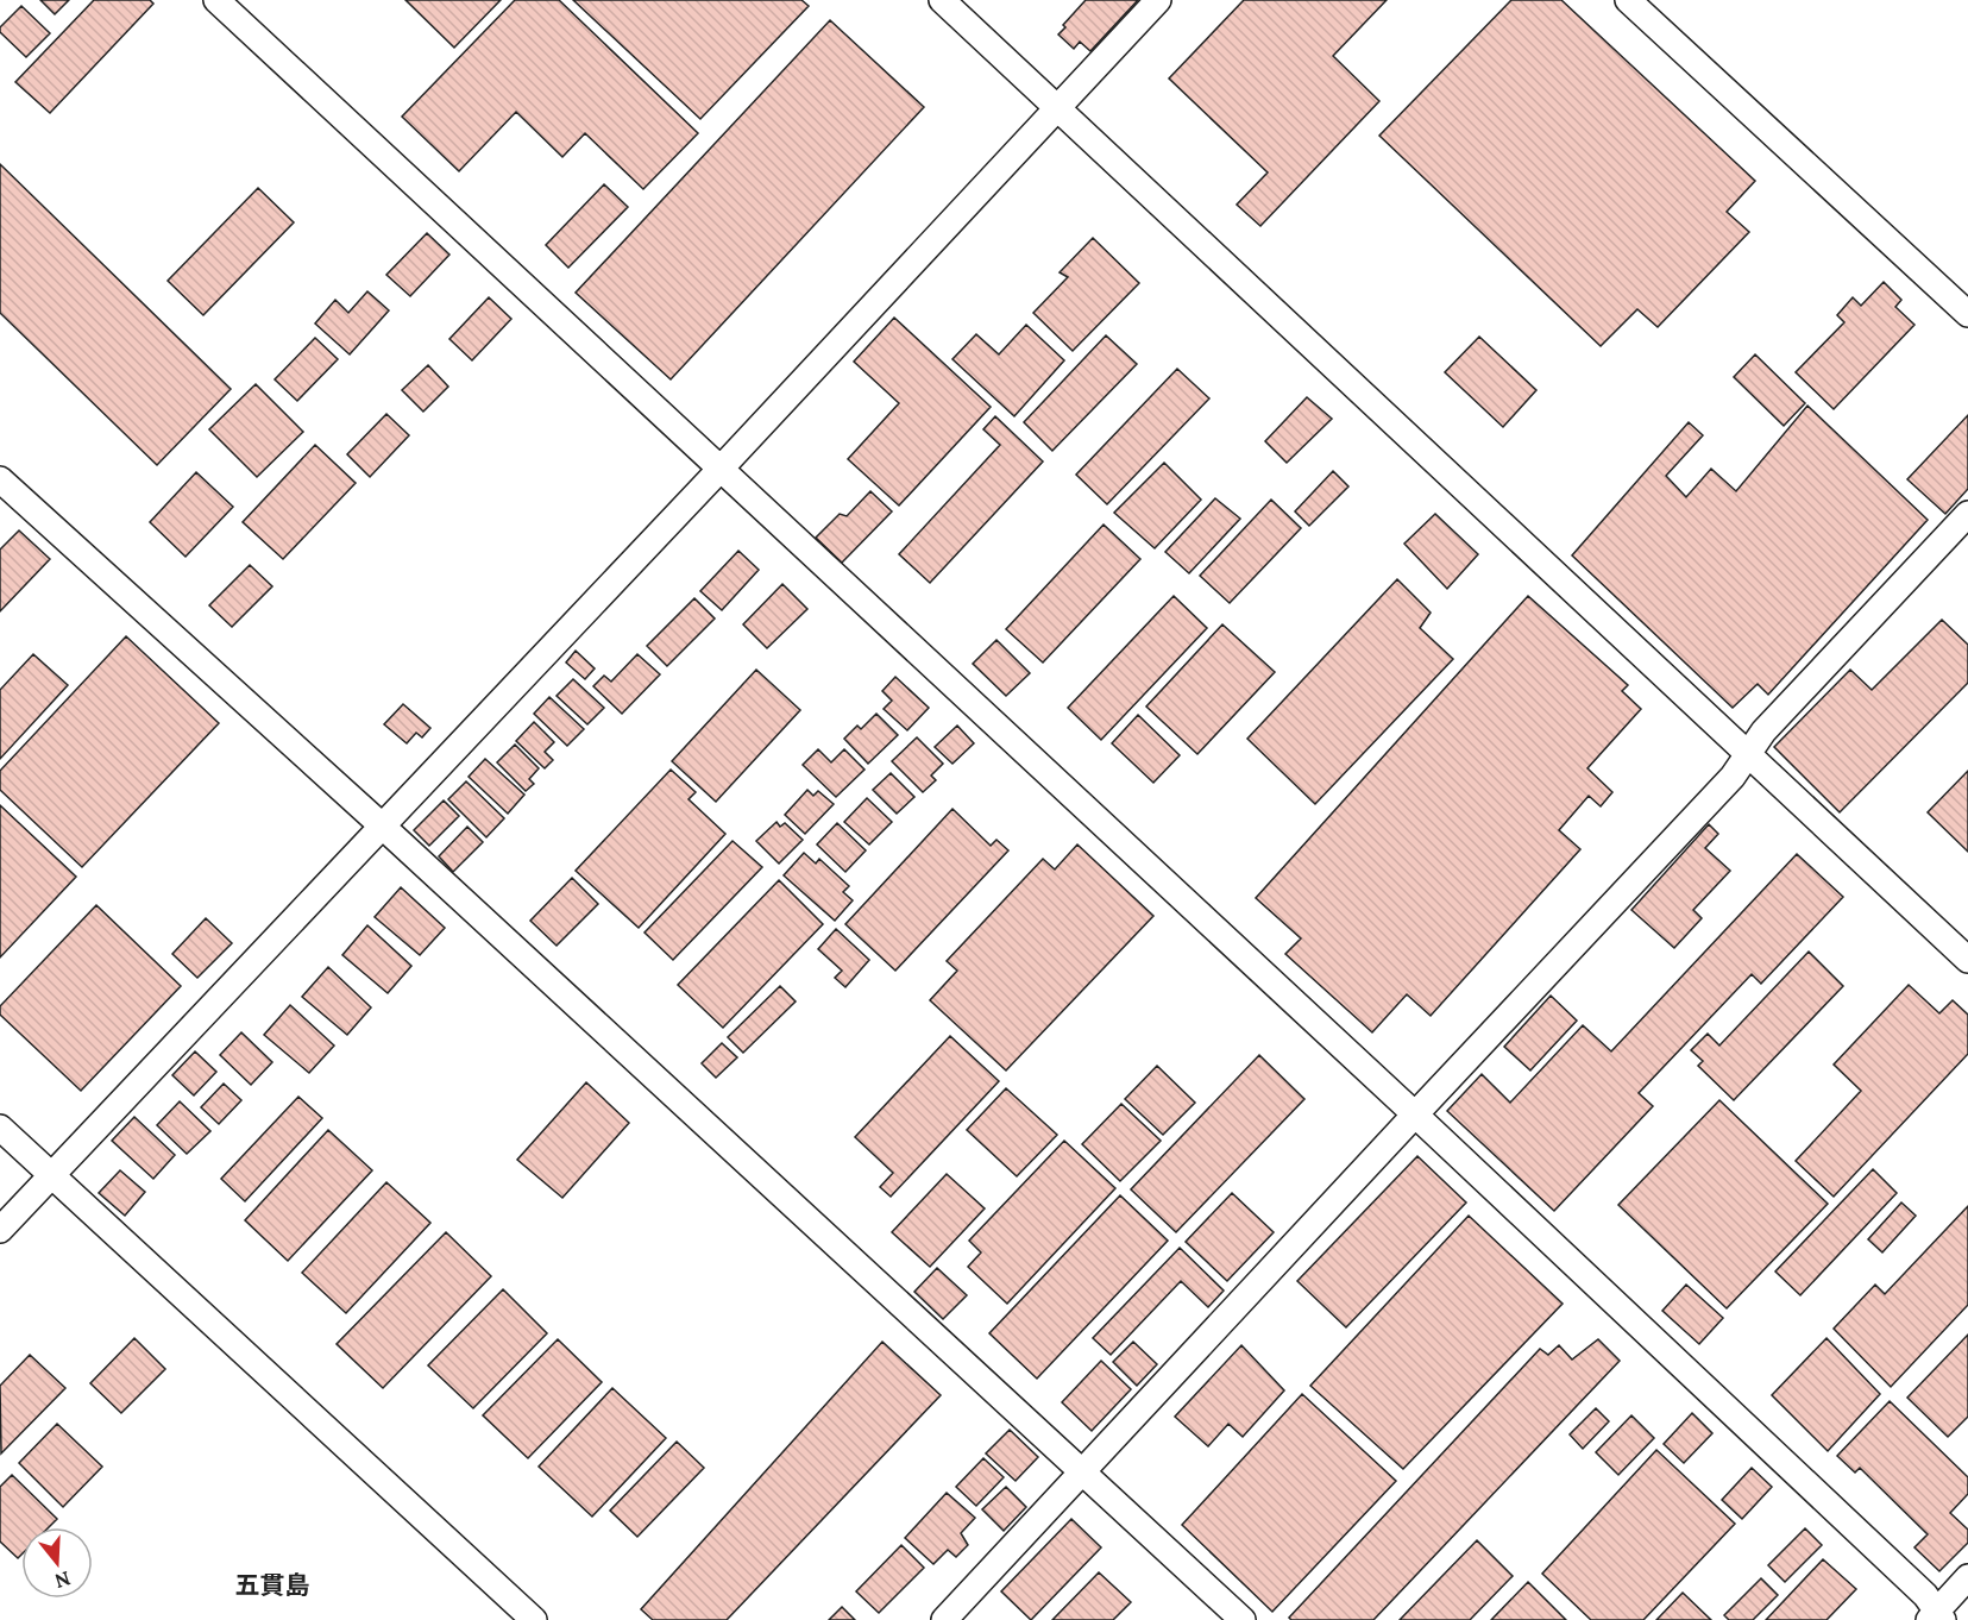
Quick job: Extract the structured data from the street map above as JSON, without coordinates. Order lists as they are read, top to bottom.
{
  "districts": ["五貫島"],
  "north": "bottom"
}
